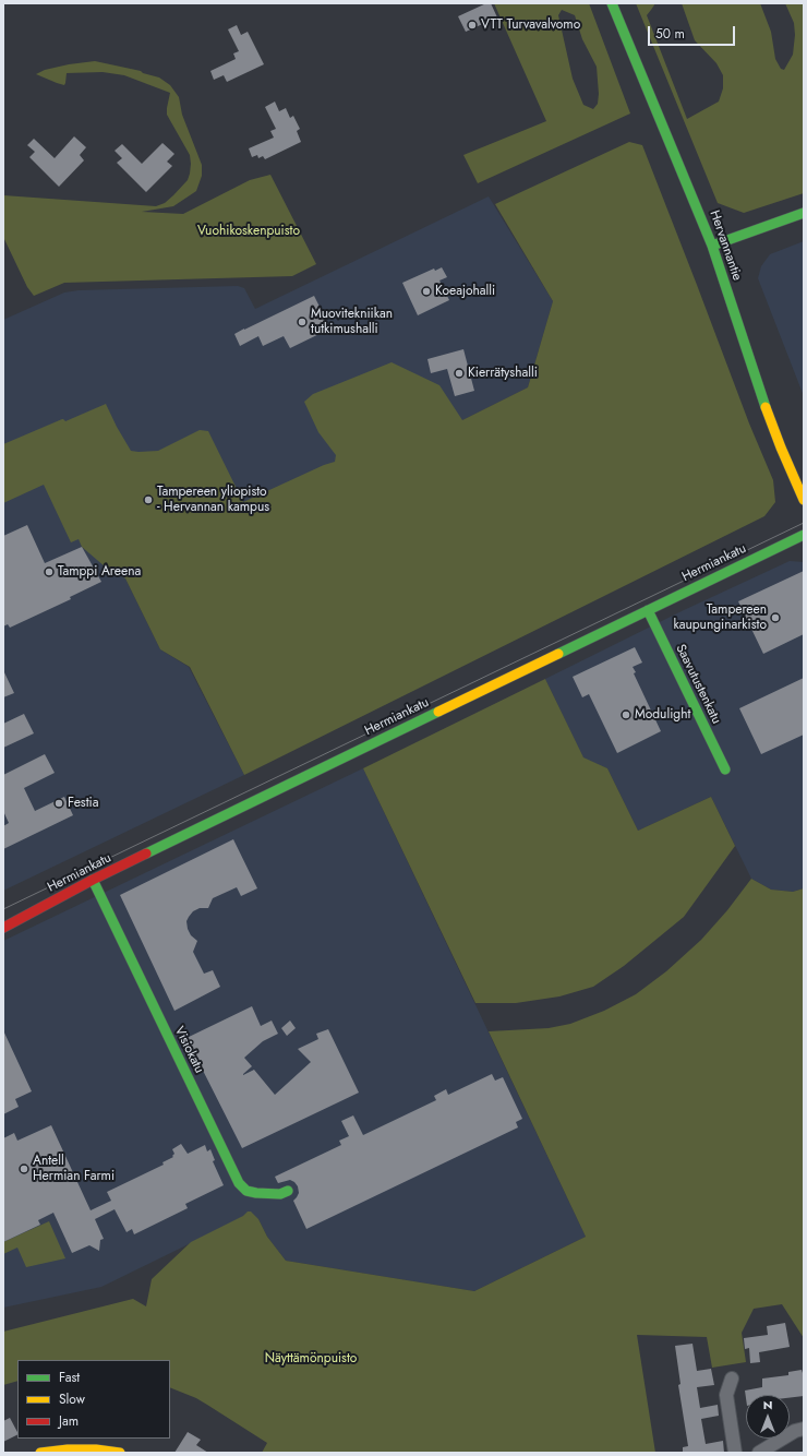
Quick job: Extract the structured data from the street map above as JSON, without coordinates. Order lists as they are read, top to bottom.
{
  "streets": {
    "street": [
      "Hervannantie",
      "Hermiankatu",
      "Saavutustenkatu",
      "Visiokatu"
    ]
  },
  "crossings": [
    ["Hermiankatu", "Saavutustenkatu"],
    ["Hermiankatu", "Visiokatu"]
  ],
  "parks": ["Vuohikoskenpuisto", "Näyttämönpuisto"],
  "places": [
    "VTT Turvavalvomo",
    "Koeajohalli",
    "Muovitekniikan tutkimushalli",
    "Kierrätyshalli",
    "Tampereen yliopisto - Hervannan kampus",
    "Tamppi Areena",
    "Tampereen kaupunginarkisto",
    "Modulight",
    "Festia",
    "Antell Hermian Farmi"
  ],
  "legend": ["Fast", "Slow", "Jam"],
  "scale_bar": "50 m",
  "north": "top"
}
